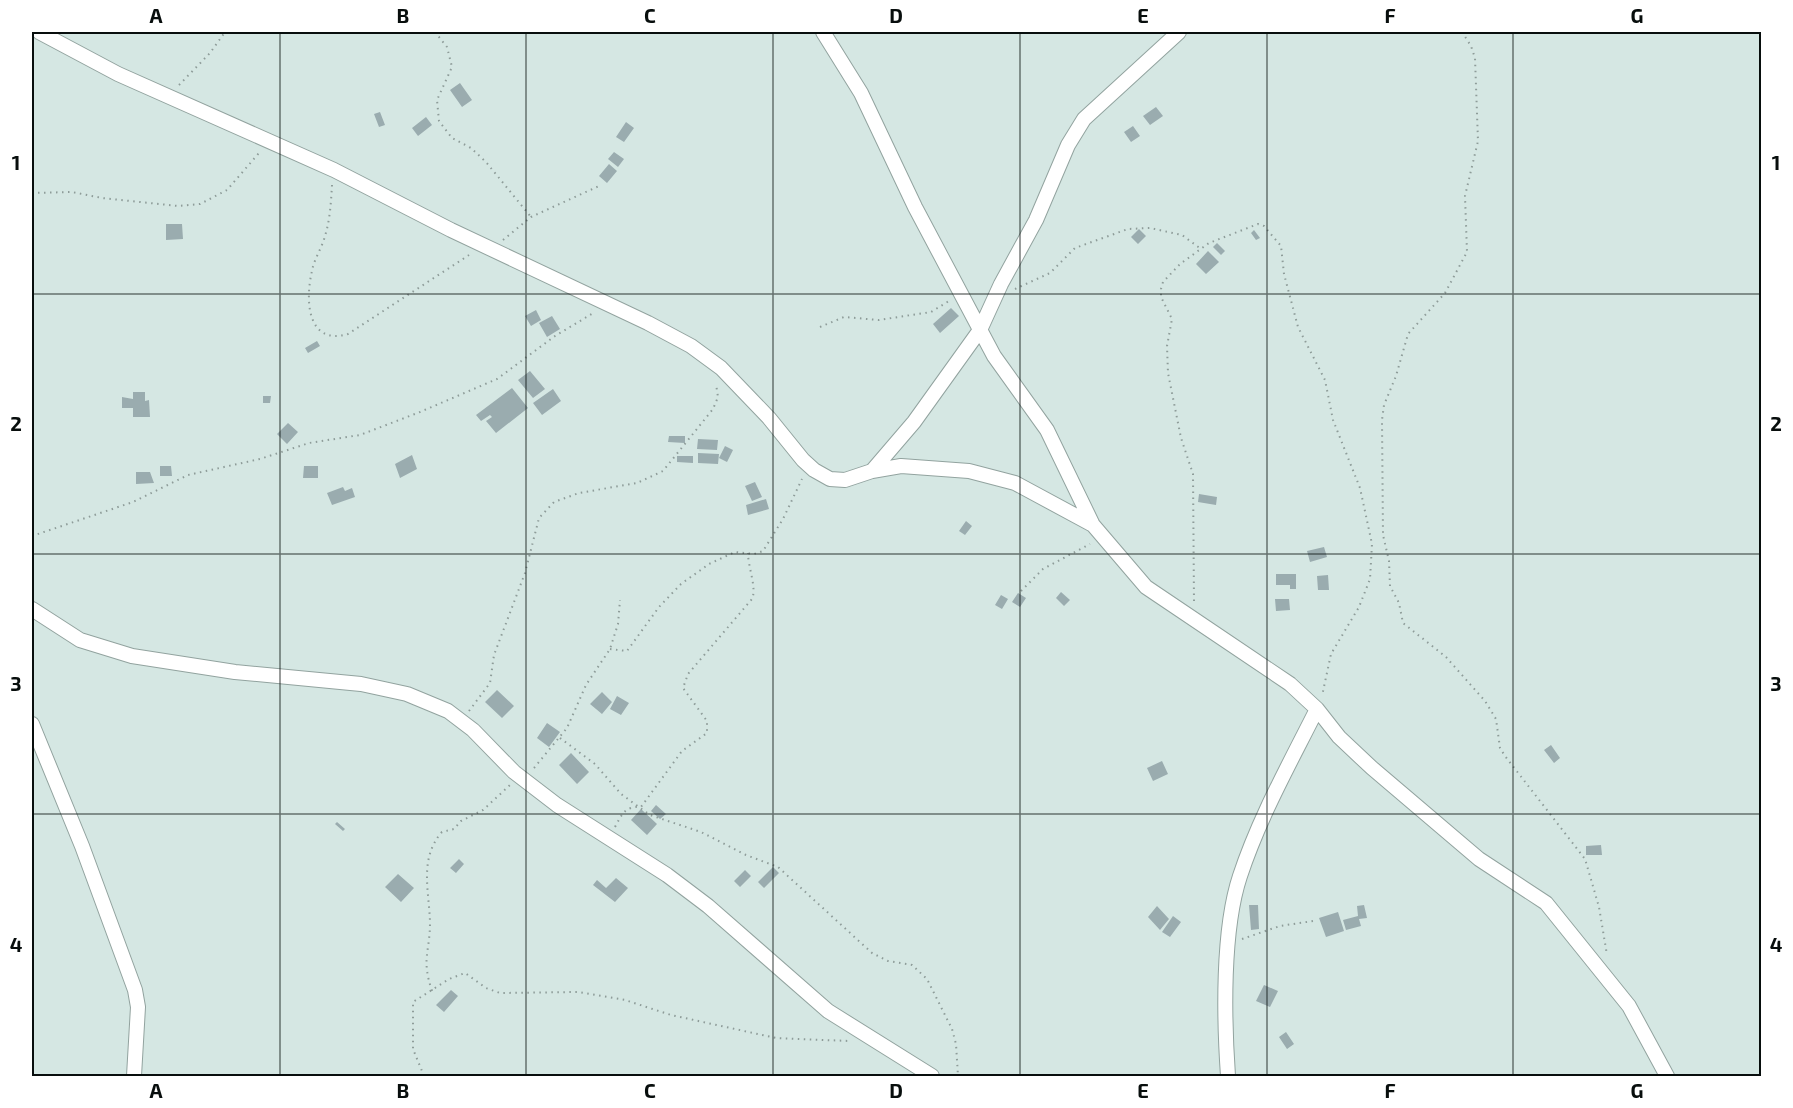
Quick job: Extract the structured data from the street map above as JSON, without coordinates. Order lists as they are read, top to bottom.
{
  "grid": {
    "columns": [
      "A",
      "B",
      "C",
      "D",
      "E",
      "F",
      "G"
    ],
    "rows": [
      "1",
      "2",
      "3",
      "4"
    ]
  }
}
